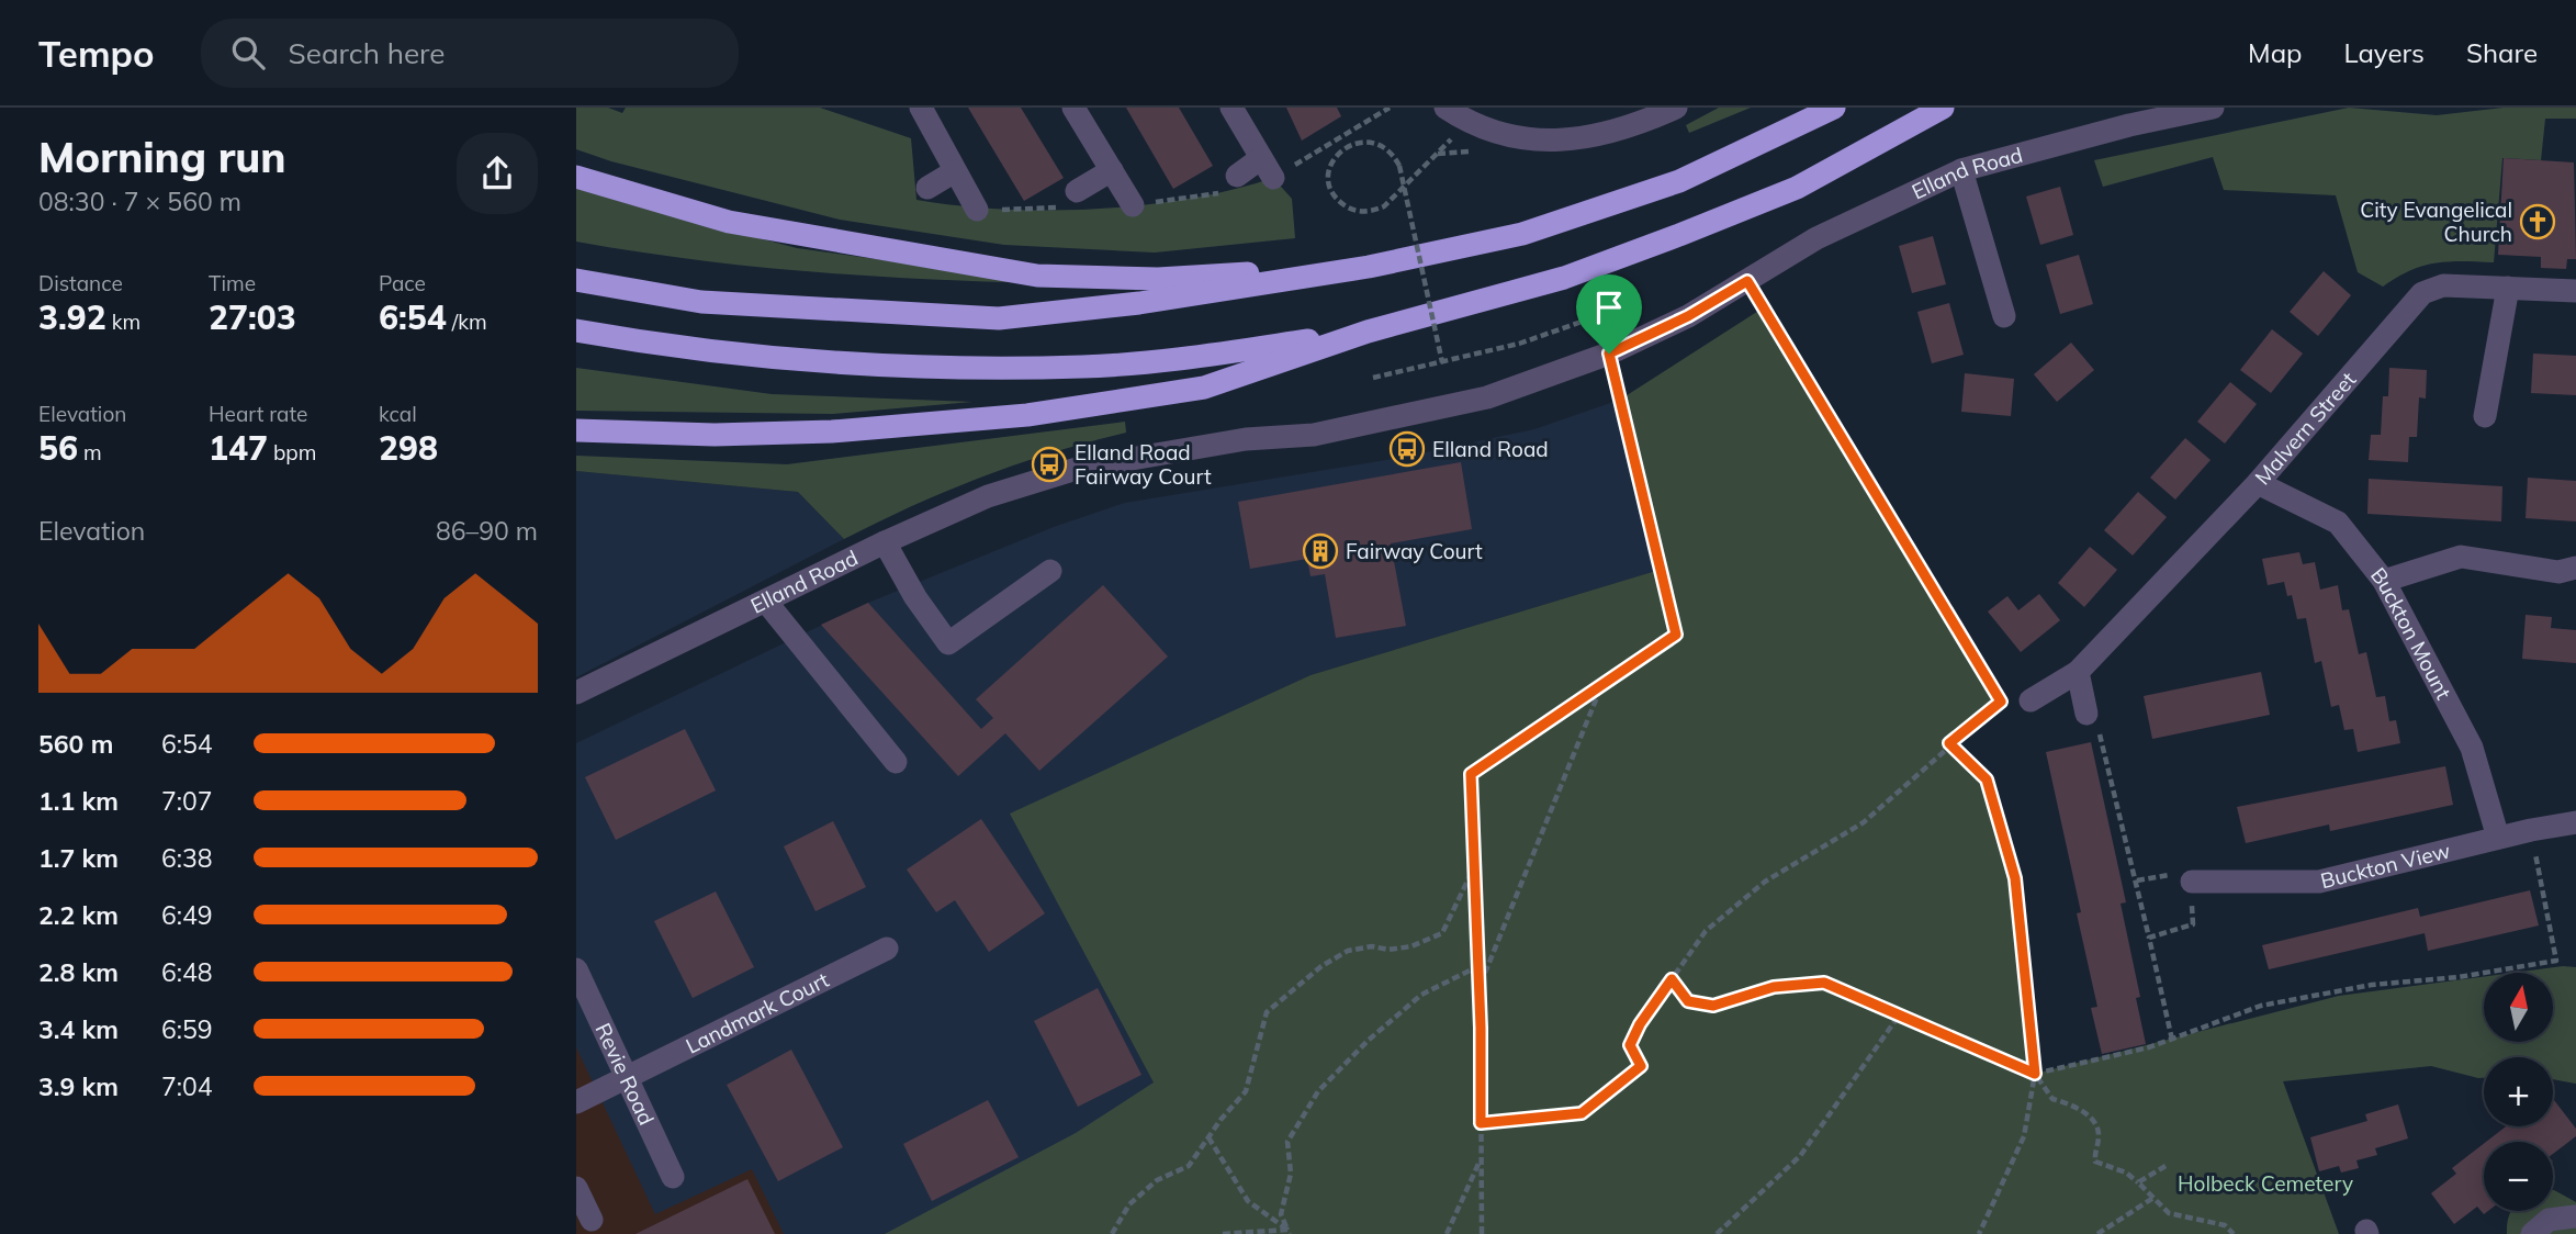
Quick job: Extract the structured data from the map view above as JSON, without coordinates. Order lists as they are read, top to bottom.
{
  "streets": {
    "street": [
      "Elland Road",
      "Malvern Street",
      "Buckton Mount",
      "Buckton View",
      "Landmark Court",
      "Revie Road"
    ]
  },
  "crossings": [
    ["Malvern Street", "Buckton Mount"],
    ["Buckton Mount", "Buckton View"],
    ["Landmark Court", "Revie Road"]
  ],
  "parks": ["Holbeck Cemetery"],
  "places": {
    "church": ["City Evangelical Church"],
    "bus stop": ["Elland Road", "Elland Road Fairway Court"],
    "building": ["Fairway Court"]
  },
  "north": "top",
  "page": {
    "header": "Tempo",
    "search": "Search here",
    "nav": ["Map", "Layers", "Share"],
    "heading": ["Morning run", "08:30 · 7 × 560 m"],
    "stats": [
      ["Distance", "3.92 km"],
      ["Time", "27:03"],
      ["Pace", "6:54 /km"],
      ["Elevation", "56 m"],
      ["Heart rate", "147 bpm"],
      ["kcal", "298"]
    ],
    "chart": ["Elevation", "86–90 m"],
    "list": [
      {
        "name": "560 m",
        "note": "6:54"
      },
      {
        "name": "1.1 km",
        "note": "7:07"
      },
      {
        "name": "1.7 km",
        "note": "6:38"
      },
      {
        "name": "2.2 km",
        "note": "6:49"
      },
      {
        "name": "2.8 km",
        "note": "6:48"
      },
      {
        "name": "3.4 km",
        "note": "6:59"
      },
      {
        "name": "3.9 km",
        "note": "7:04"
      }
    ],
    "map_buttons": ["+", "−"]
  }
}
